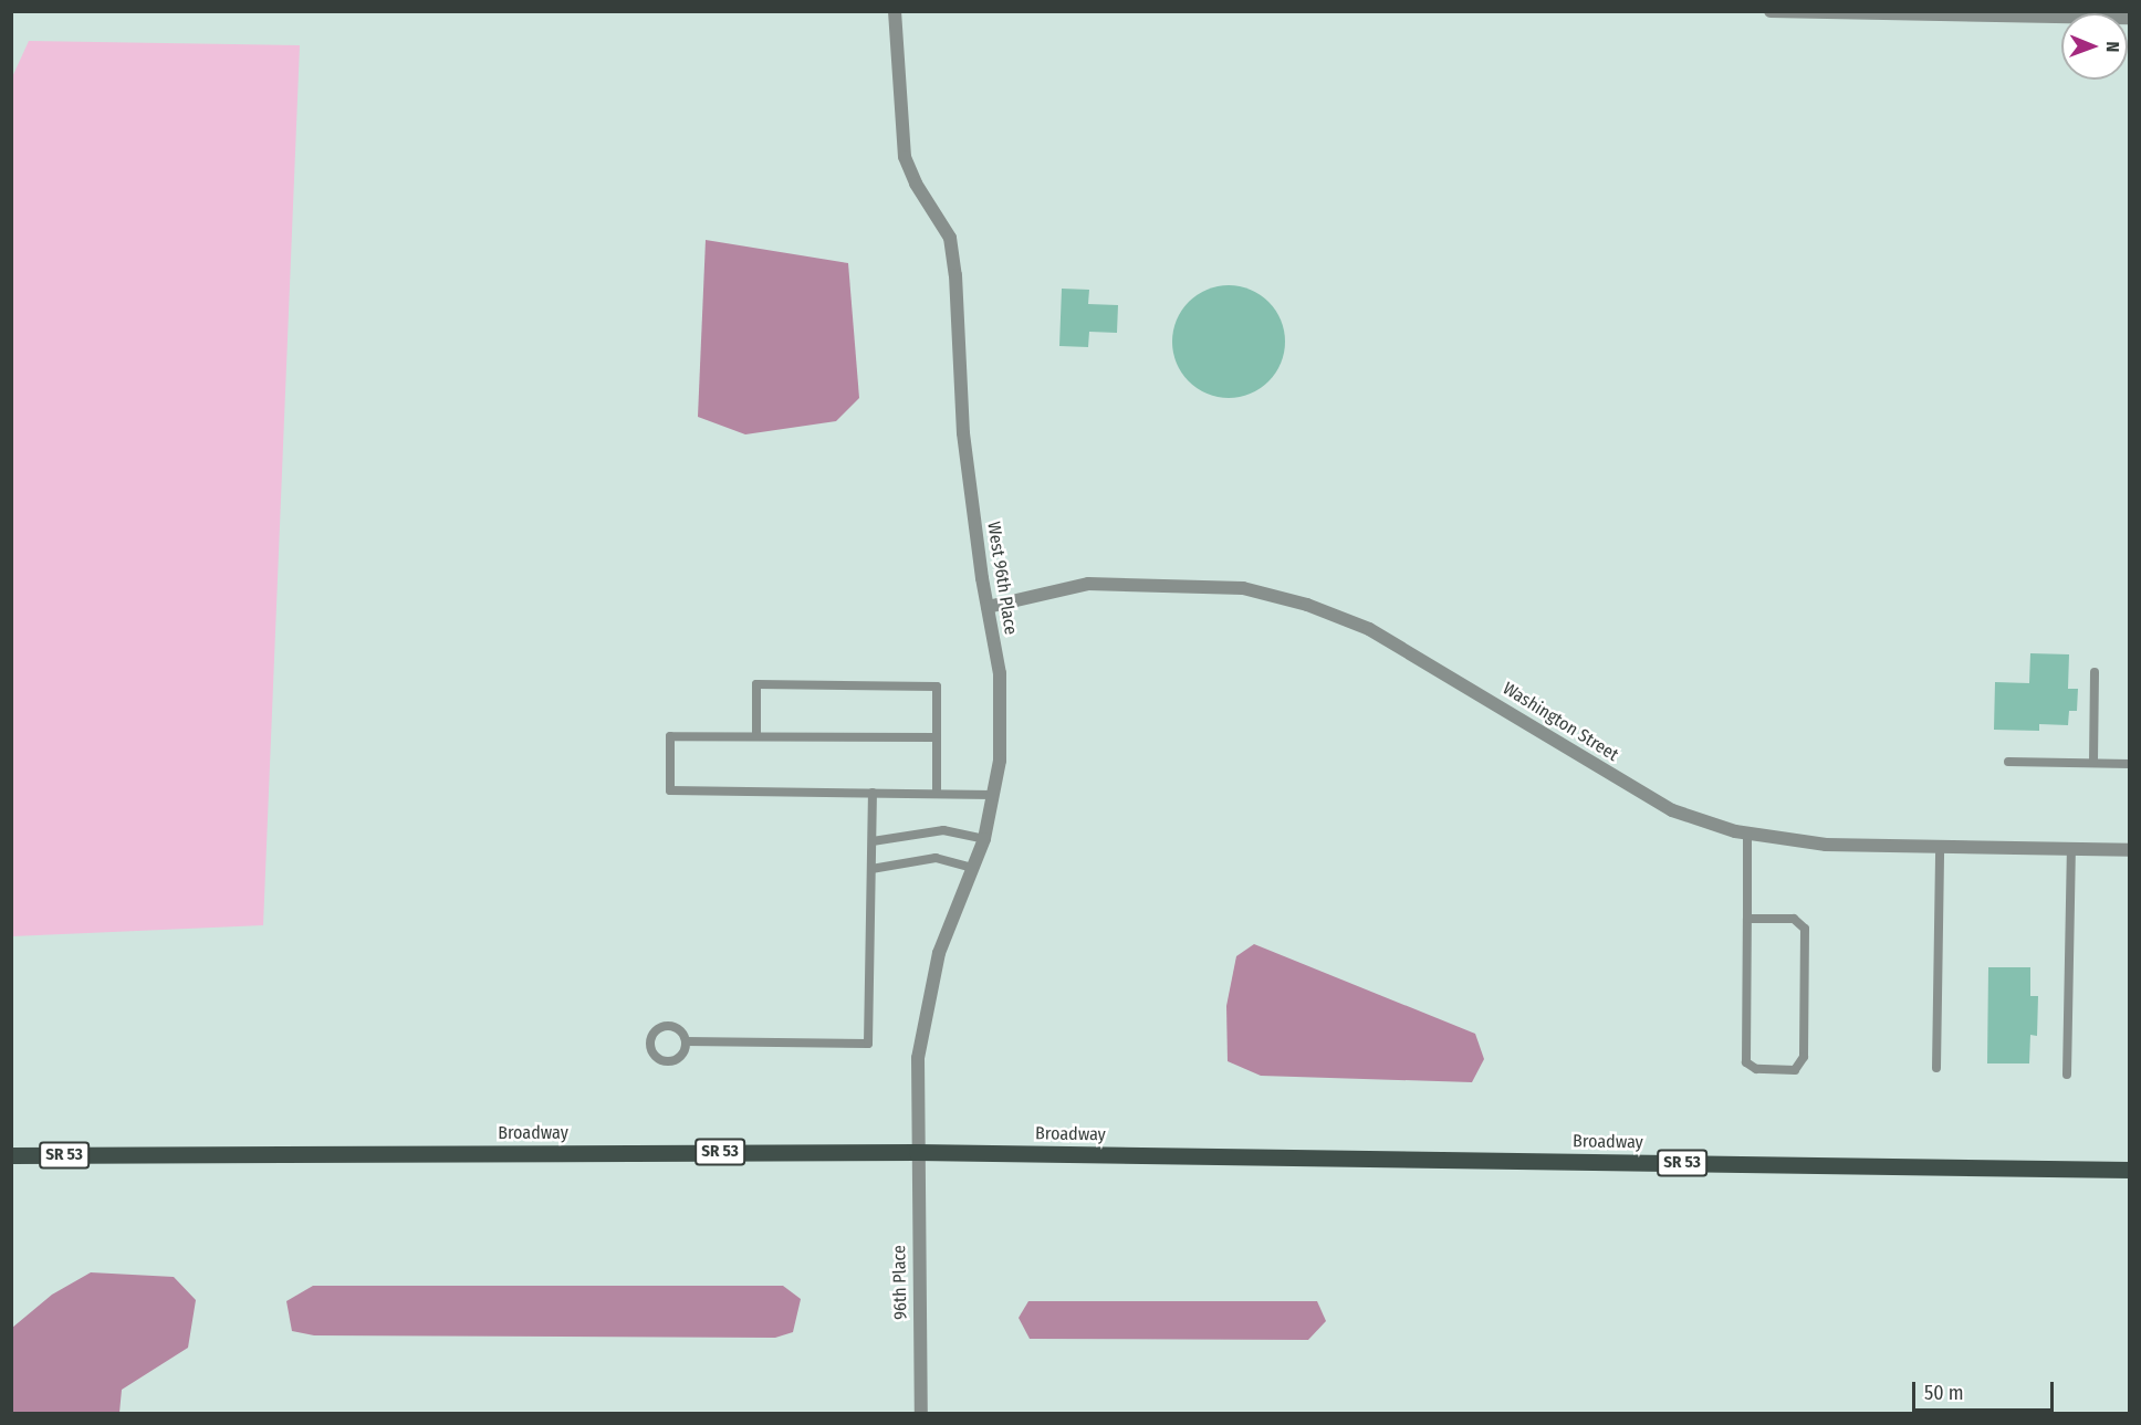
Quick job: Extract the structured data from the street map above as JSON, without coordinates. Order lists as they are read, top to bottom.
{
  "streets": {
    "main road": ["Broadway", "SR 53"],
    "street": ["West 96th Place", "Washington Street", "96th Place"]
  },
  "crossings": [
    ["West 96th Place", "Washington Street"],
    ["West 96th Place", "Broadway"],
    ["West 96th Place", "96th Place"],
    ["Broadway", "96th Place"]
  ],
  "scale_bar": "50 m",
  "north": "right"
}
